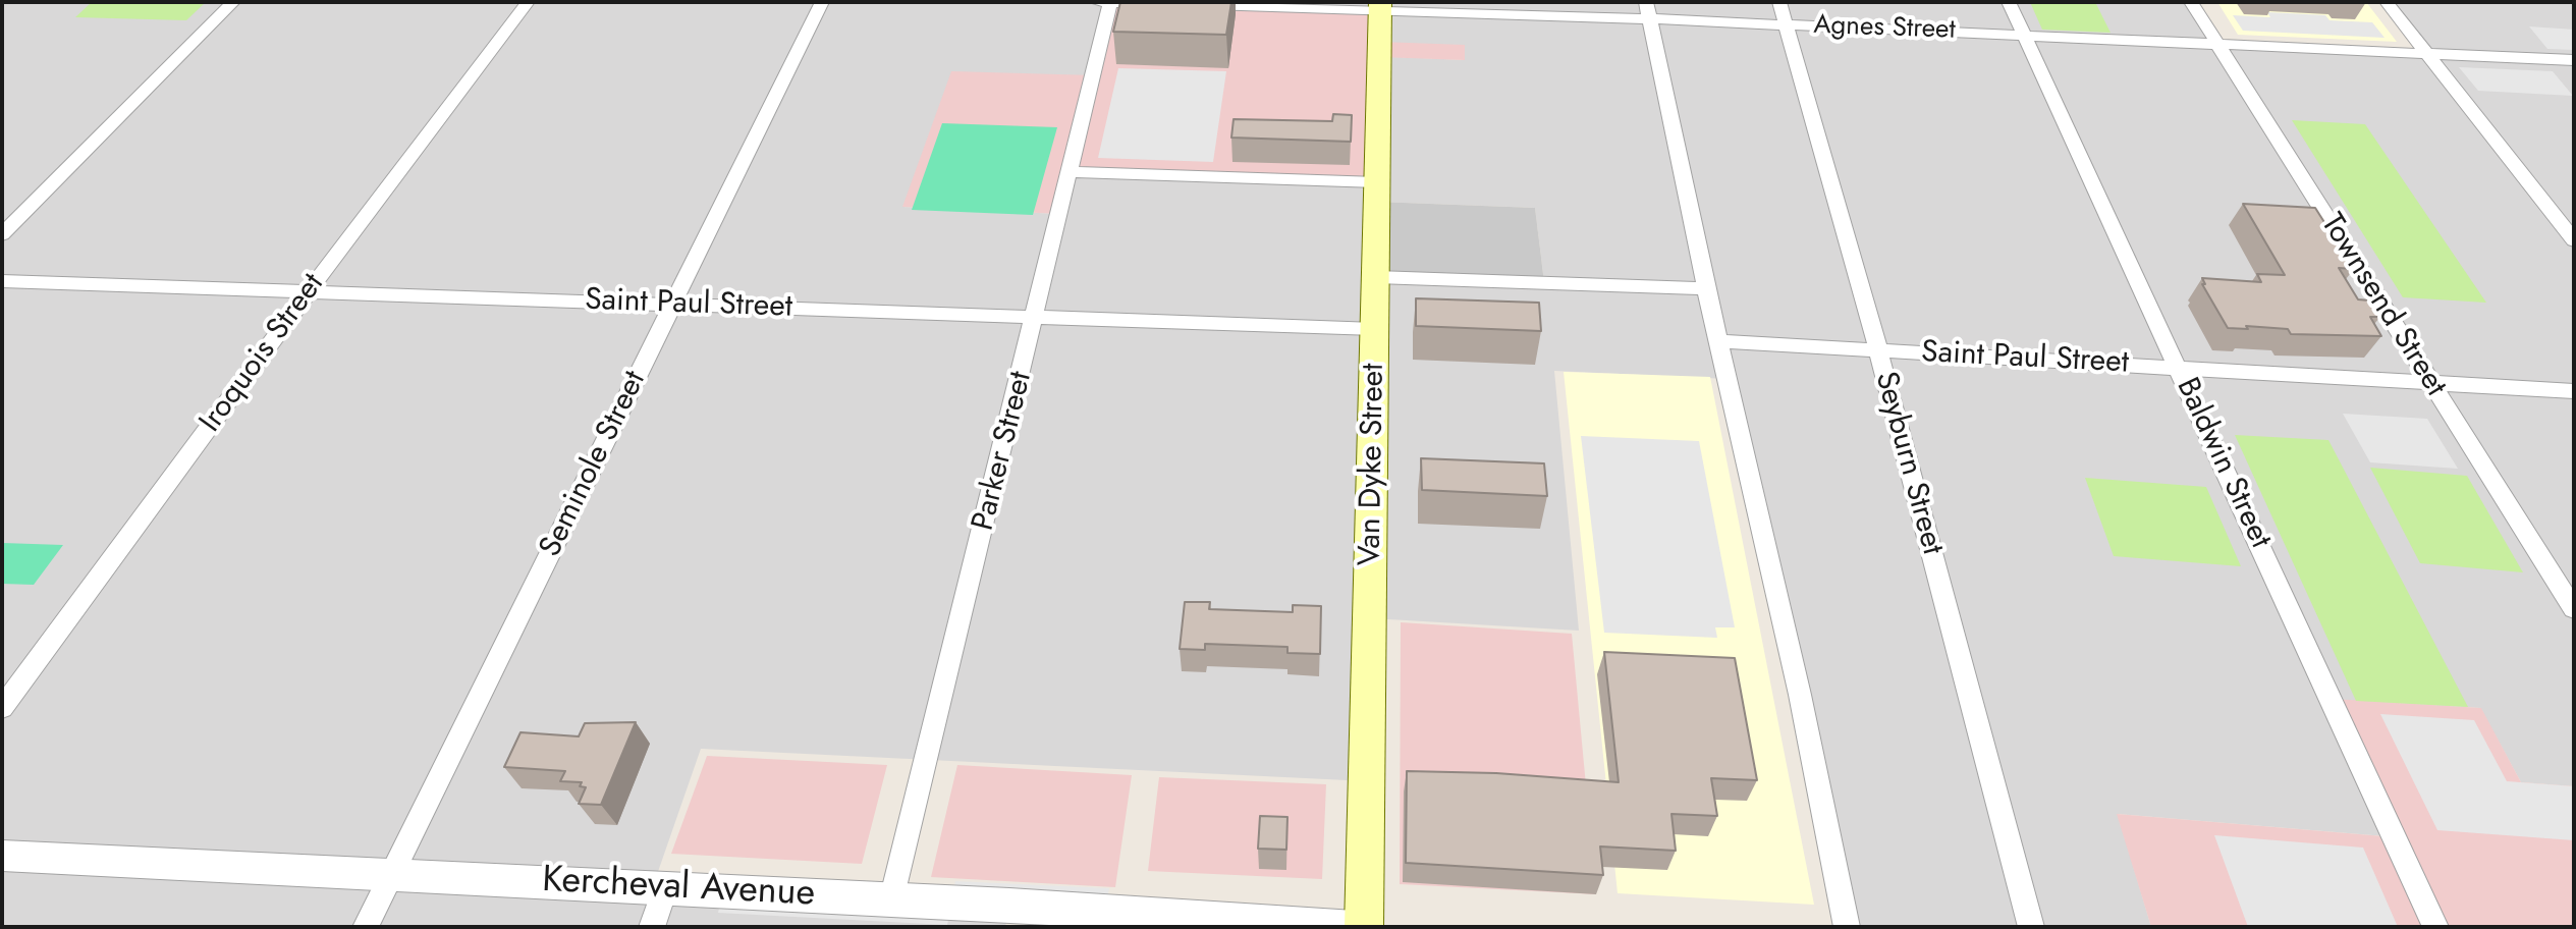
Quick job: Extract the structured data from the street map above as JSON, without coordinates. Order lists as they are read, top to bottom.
{
  "streets": {
    "main road": ["Van Dyke Street"],
    "street": [
      "Agnes Street",
      "Saint Paul Street",
      "Townsend Street",
      "Iroquois Street",
      "Parker Street",
      "Seyburn Street",
      "Baldwin Street",
      "Seminole Street",
      "Kercheval Avenue"
    ]
  },
  "crossings": [
    ["Agnes Street", "Townsend Street"],
    ["Agnes Street", "Seyburn Street"],
    ["Agnes Street", "Baldwin Street"],
    ["Agnes Street", "Van Dyke Street"],
    ["Saint Paul Street", "Townsend Street"],
    ["Saint Paul Street", "Iroquois Street"],
    ["Saint Paul Street", "Parker Street"],
    ["Saint Paul Street", "Seyburn Street"],
    ["Saint Paul Street", "Baldwin Street"],
    ["Saint Paul Street", "Seminole Street"],
    ["Saint Paul Street", "Van Dyke Street"],
    ["Parker Street", "Kercheval Avenue"],
    ["Seminole Street", "Kercheval Avenue"]
  ]
}
